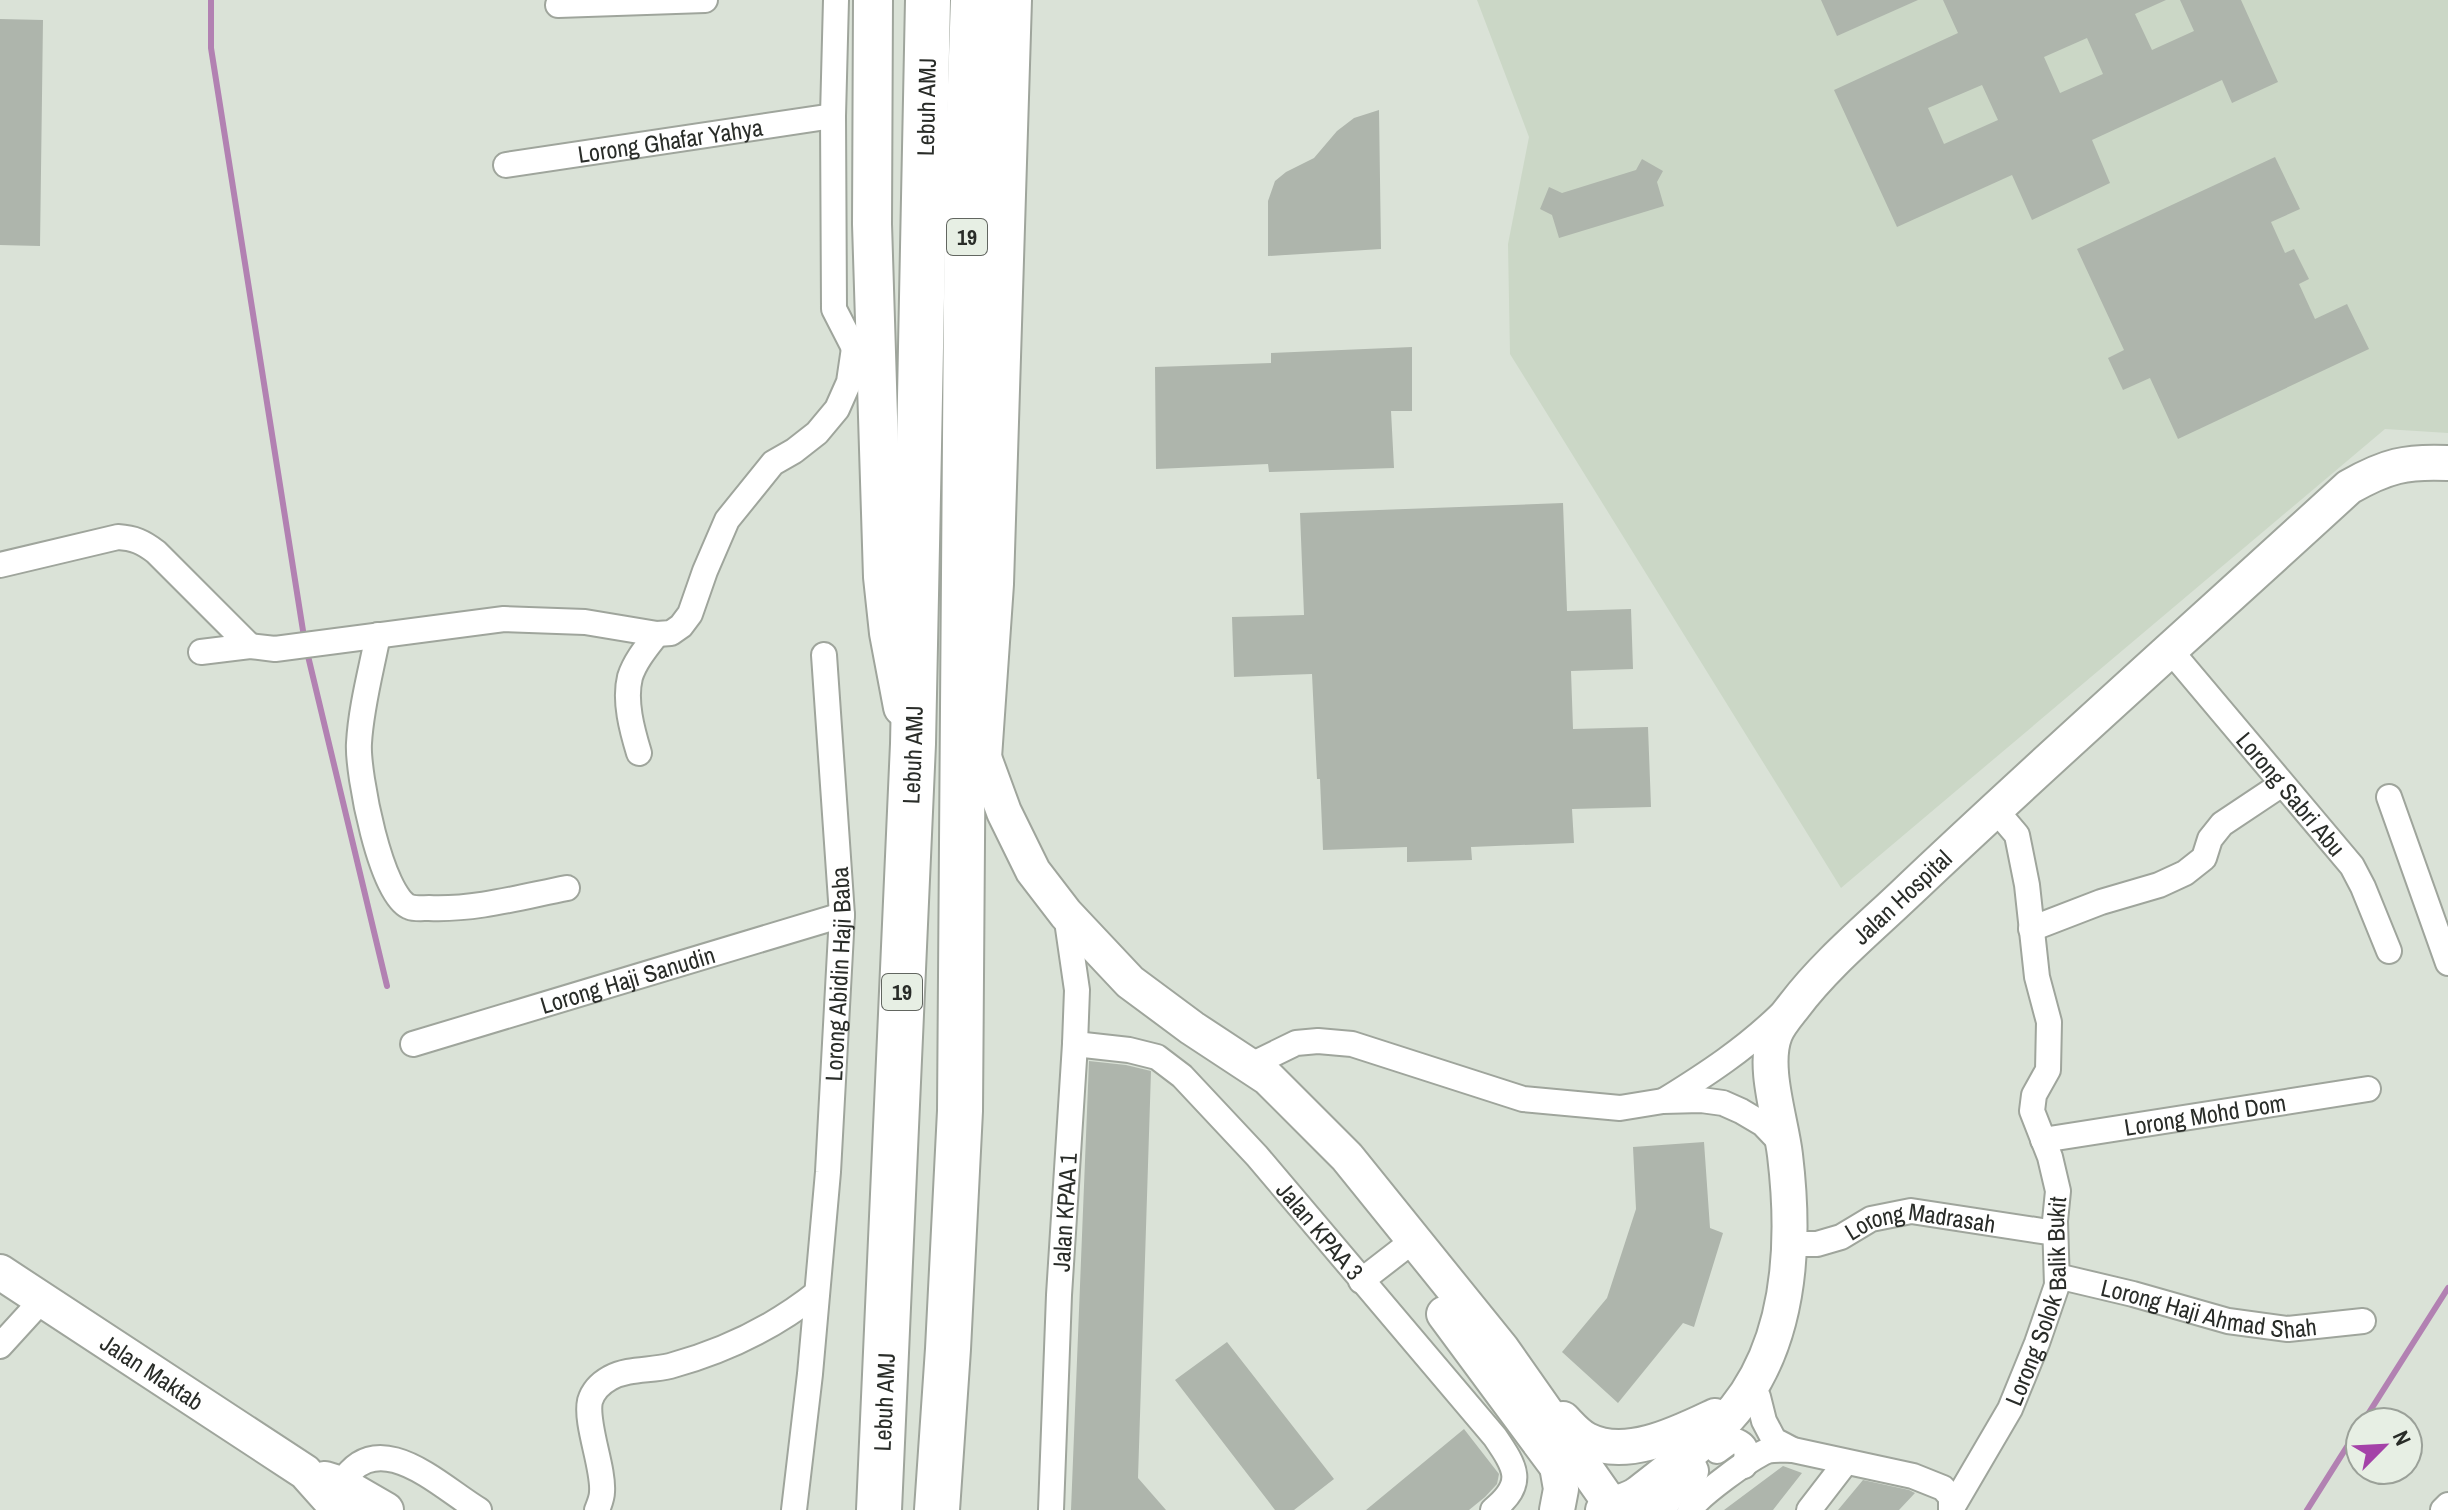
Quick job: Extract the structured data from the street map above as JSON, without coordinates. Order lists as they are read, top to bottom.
{
  "streets": {
    "highway": ["Lebuh AMJ", "19"],
    "street": [
      "Lorong Ghafar Yahya",
      "Lorong Sabri Abu",
      "Jalan Hospital",
      "Lorong Abidin Haji Baba",
      "Lorong Haji Sanudin",
      "Lorong Mohd Dom",
      "Jalan KPAA 1",
      "Jalan KPAA 3",
      "Lorong Madrasah",
      "Lorong Solok Balik Bukit",
      "Lorong Haji Ahmad Shah",
      "Jalan Maktab"
    ]
  },
  "crossings": [
    ["Lorong Sabri Abu", "Jalan Hospital"],
    ["Jalan Hospital", "Lorong Madrasah"],
    ["Jalan Hospital", "Lorong Solok Balik Bukit"],
    ["Lorong Abidin Haji Baba", "Lorong Haji Sanudin"],
    ["Lorong Mohd Dom", "Lorong Solok Balik Bukit"],
    ["Jalan KPAA 1", "Jalan KPAA 3"],
    ["Lorong Madrasah", "Lorong Solok Balik Bukit"],
    ["Lorong Solok Balik Bukit", "Lorong Haji Ahmad Shah"]
  ],
  "north": "top right"
}
